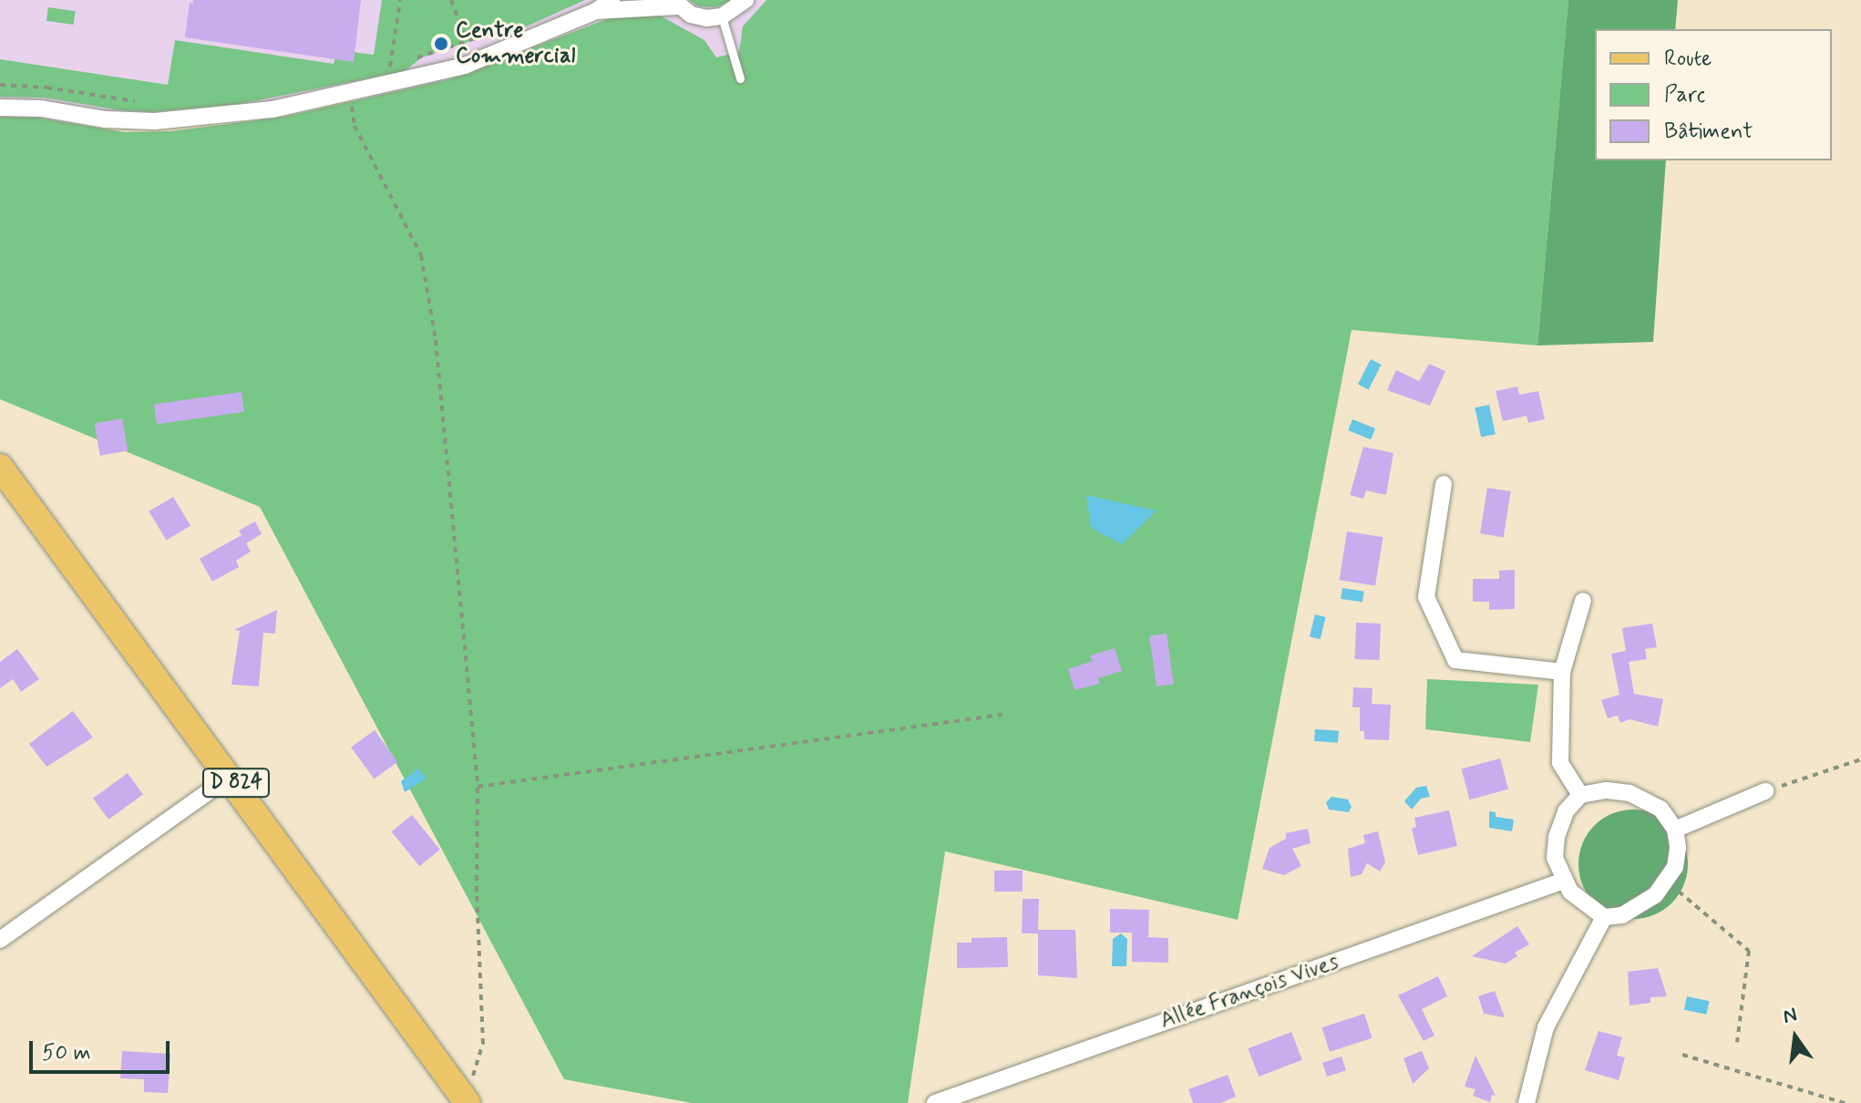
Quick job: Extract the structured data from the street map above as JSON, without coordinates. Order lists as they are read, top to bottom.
{
  "streets": {
    "main road": ["D 824"],
    "street": ["Allée François Vives"]
  },
  "places": ["Centre Commercial"],
  "legend": ["Route", "Parc", "Bâtiment"],
  "scale_bar": "50 m",
  "north": "top"
}
